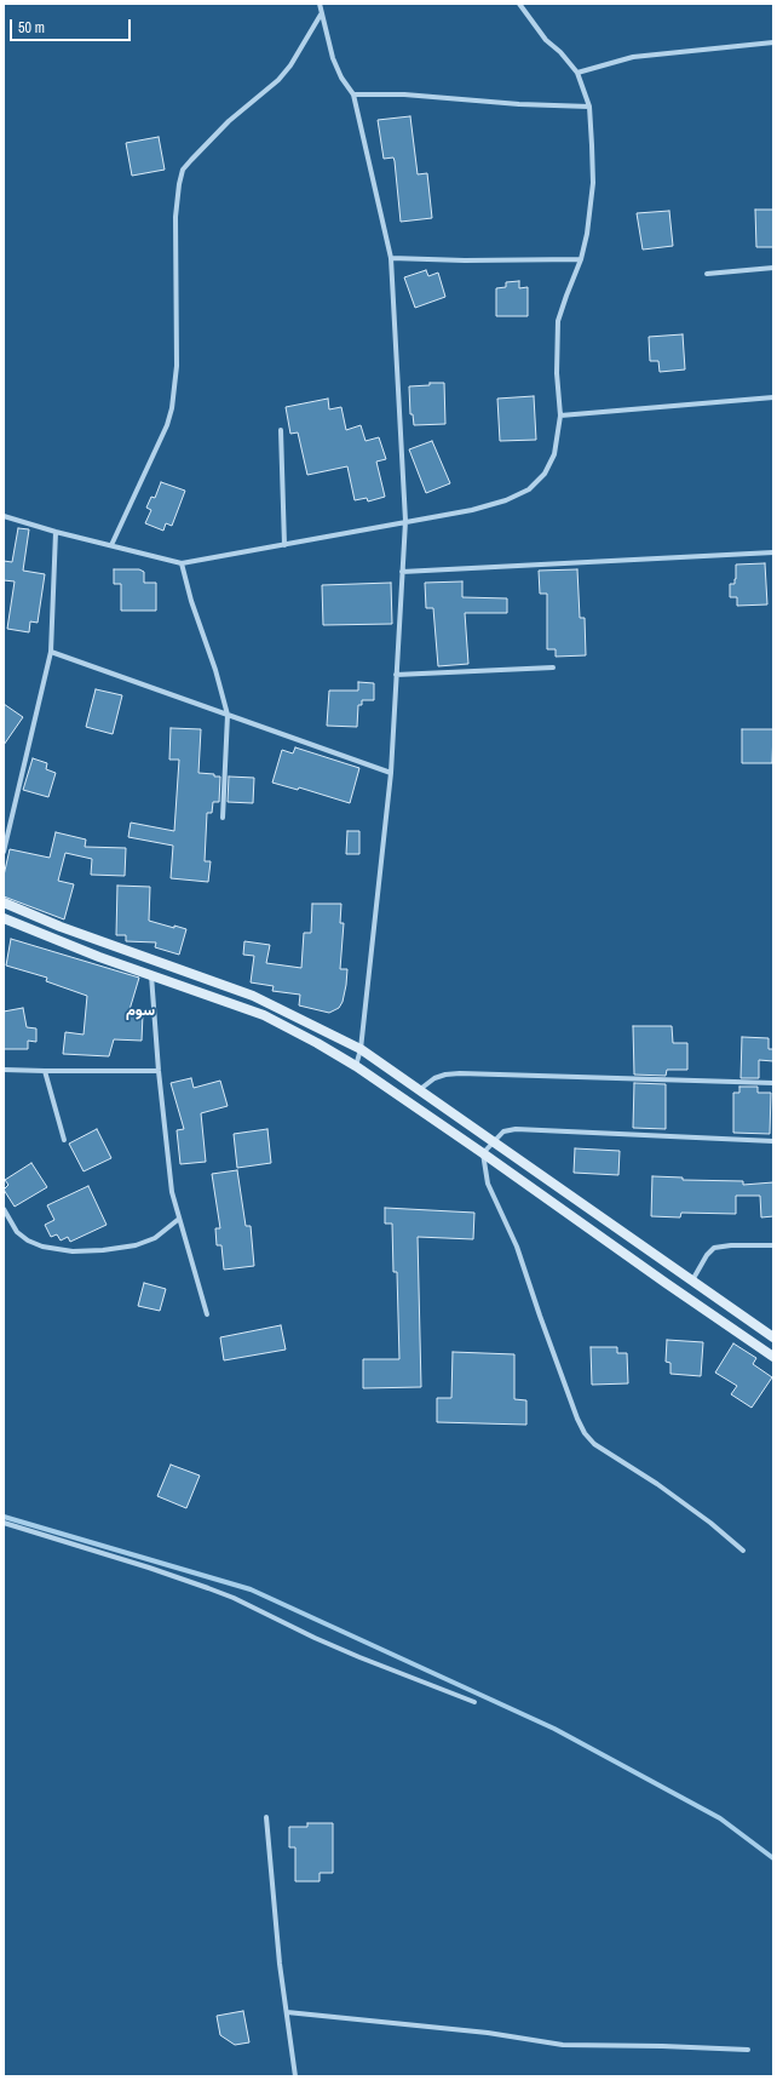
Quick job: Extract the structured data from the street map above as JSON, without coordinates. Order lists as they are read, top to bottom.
{
  "districts": ["سوم"],
  "scale_bar": "50 m"
}
